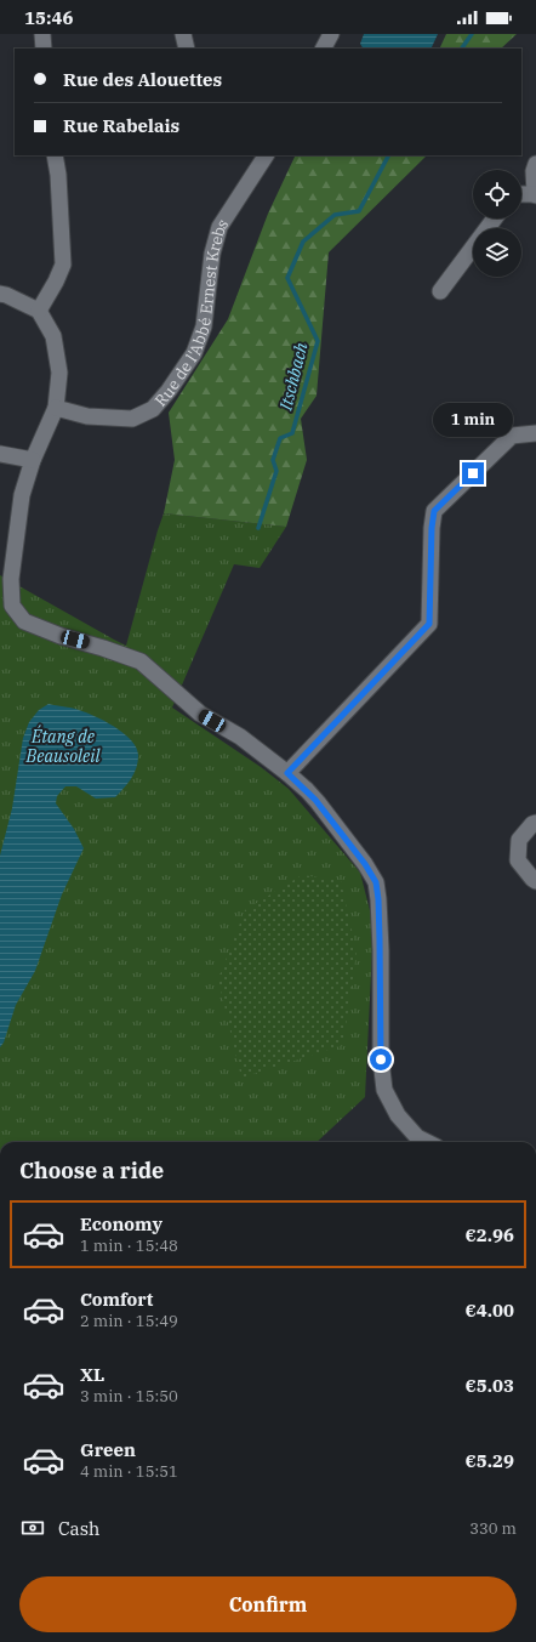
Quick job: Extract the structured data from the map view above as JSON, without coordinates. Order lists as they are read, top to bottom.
{
  "streets": {
    "street": ["Rue de l'Abbé Ernest Krebs"]
  },
  "water": ["Itschbach", "Étang de Beausoleil"],
  "page": {
    "status": "15:46",
    "banner": ["Rue des Alouettes", "Rue Rabelais"],
    "bubble": "1 min",
    "heading": "Choose a ride",
    "list": [
      {
        "name": "Economy",
        "note": "1 min · 15:48",
        "value": "€2.96"
      },
      {
        "name": "Comfort",
        "note": "2 min · 15:49",
        "value": "€4.00"
      },
      {
        "name": "XL",
        "note": "3 min · 15:50",
        "value": "€5.03"
      },
      {
        "name": "Green",
        "note": "4 min · 15:51",
        "value": "€5.29"
      }
    ],
    "pay": ["Cash", "330 m"],
    "buttons": "Confirm"
  }
}
